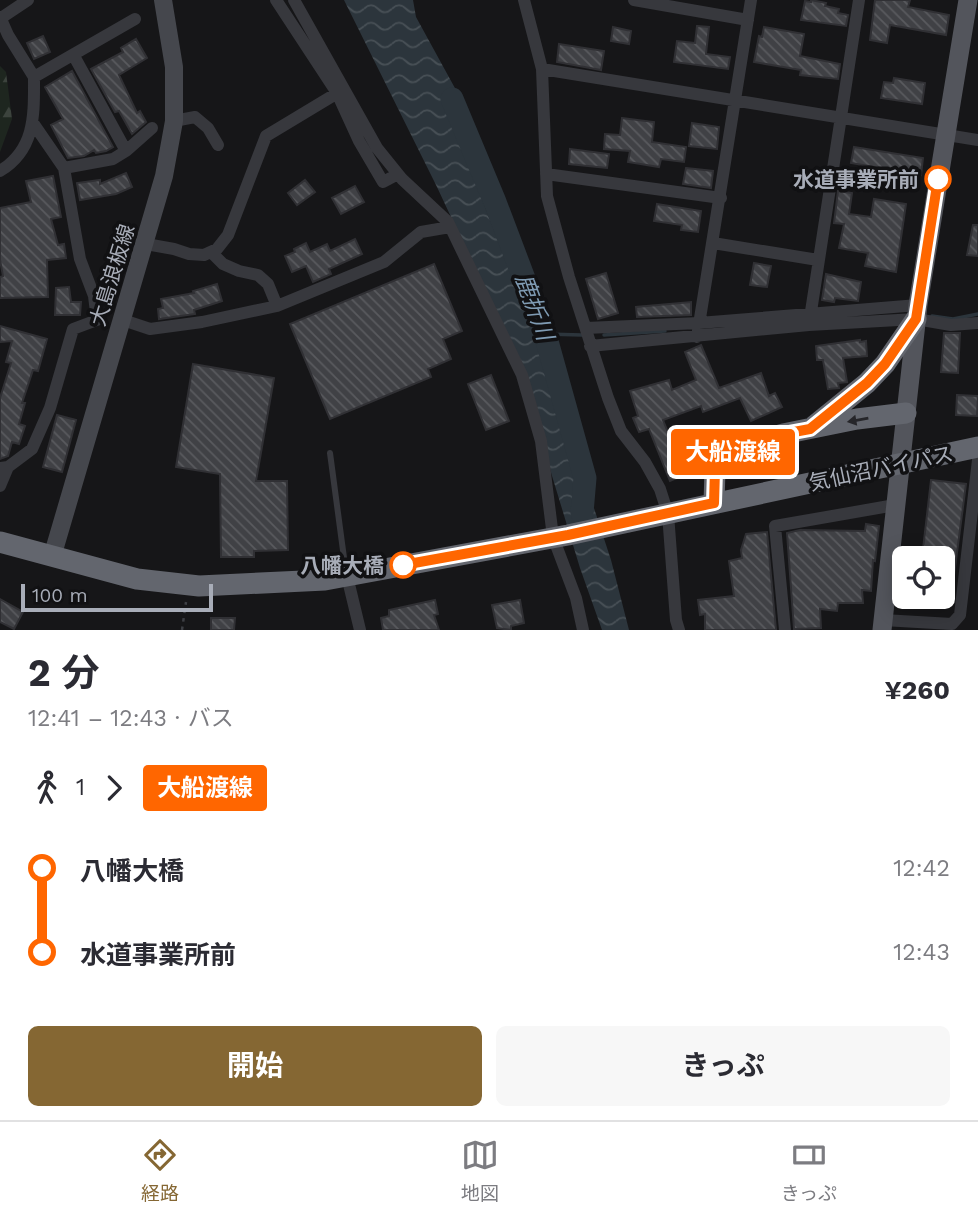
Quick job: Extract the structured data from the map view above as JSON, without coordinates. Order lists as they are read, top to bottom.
{
  "streets": {
    "highway": ["気仙沼バイパス"],
    "main road": ["大島浪板線"]
  },
  "crossings": [
    ["大島浪板線", "気仙沼バイパス"]
  ],
  "water": ["鹿折川"],
  "places": ["水道事業所前", "八幡大橋"],
  "lines": ["bus line 大船渡線"],
  "scale_bar": "100 m",
  "page": {
    "on_map": "大船渡線",
    "scale": "100 m",
    "heading": ["2 分", "12:41 – 12:43 · バス", "¥260"],
    "legs": ["1", "大船渡線"],
    "list": [
      {
        "name": "八幡大橋",
        "value": "12:42"
      },
      {
        "name": "水道事業所前",
        "value": "12:43"
      }
    ],
    "buttons": ["開始", "きっぷ"],
    "tabs": ["経路", "地図", "きっぷ"]
  }
}
